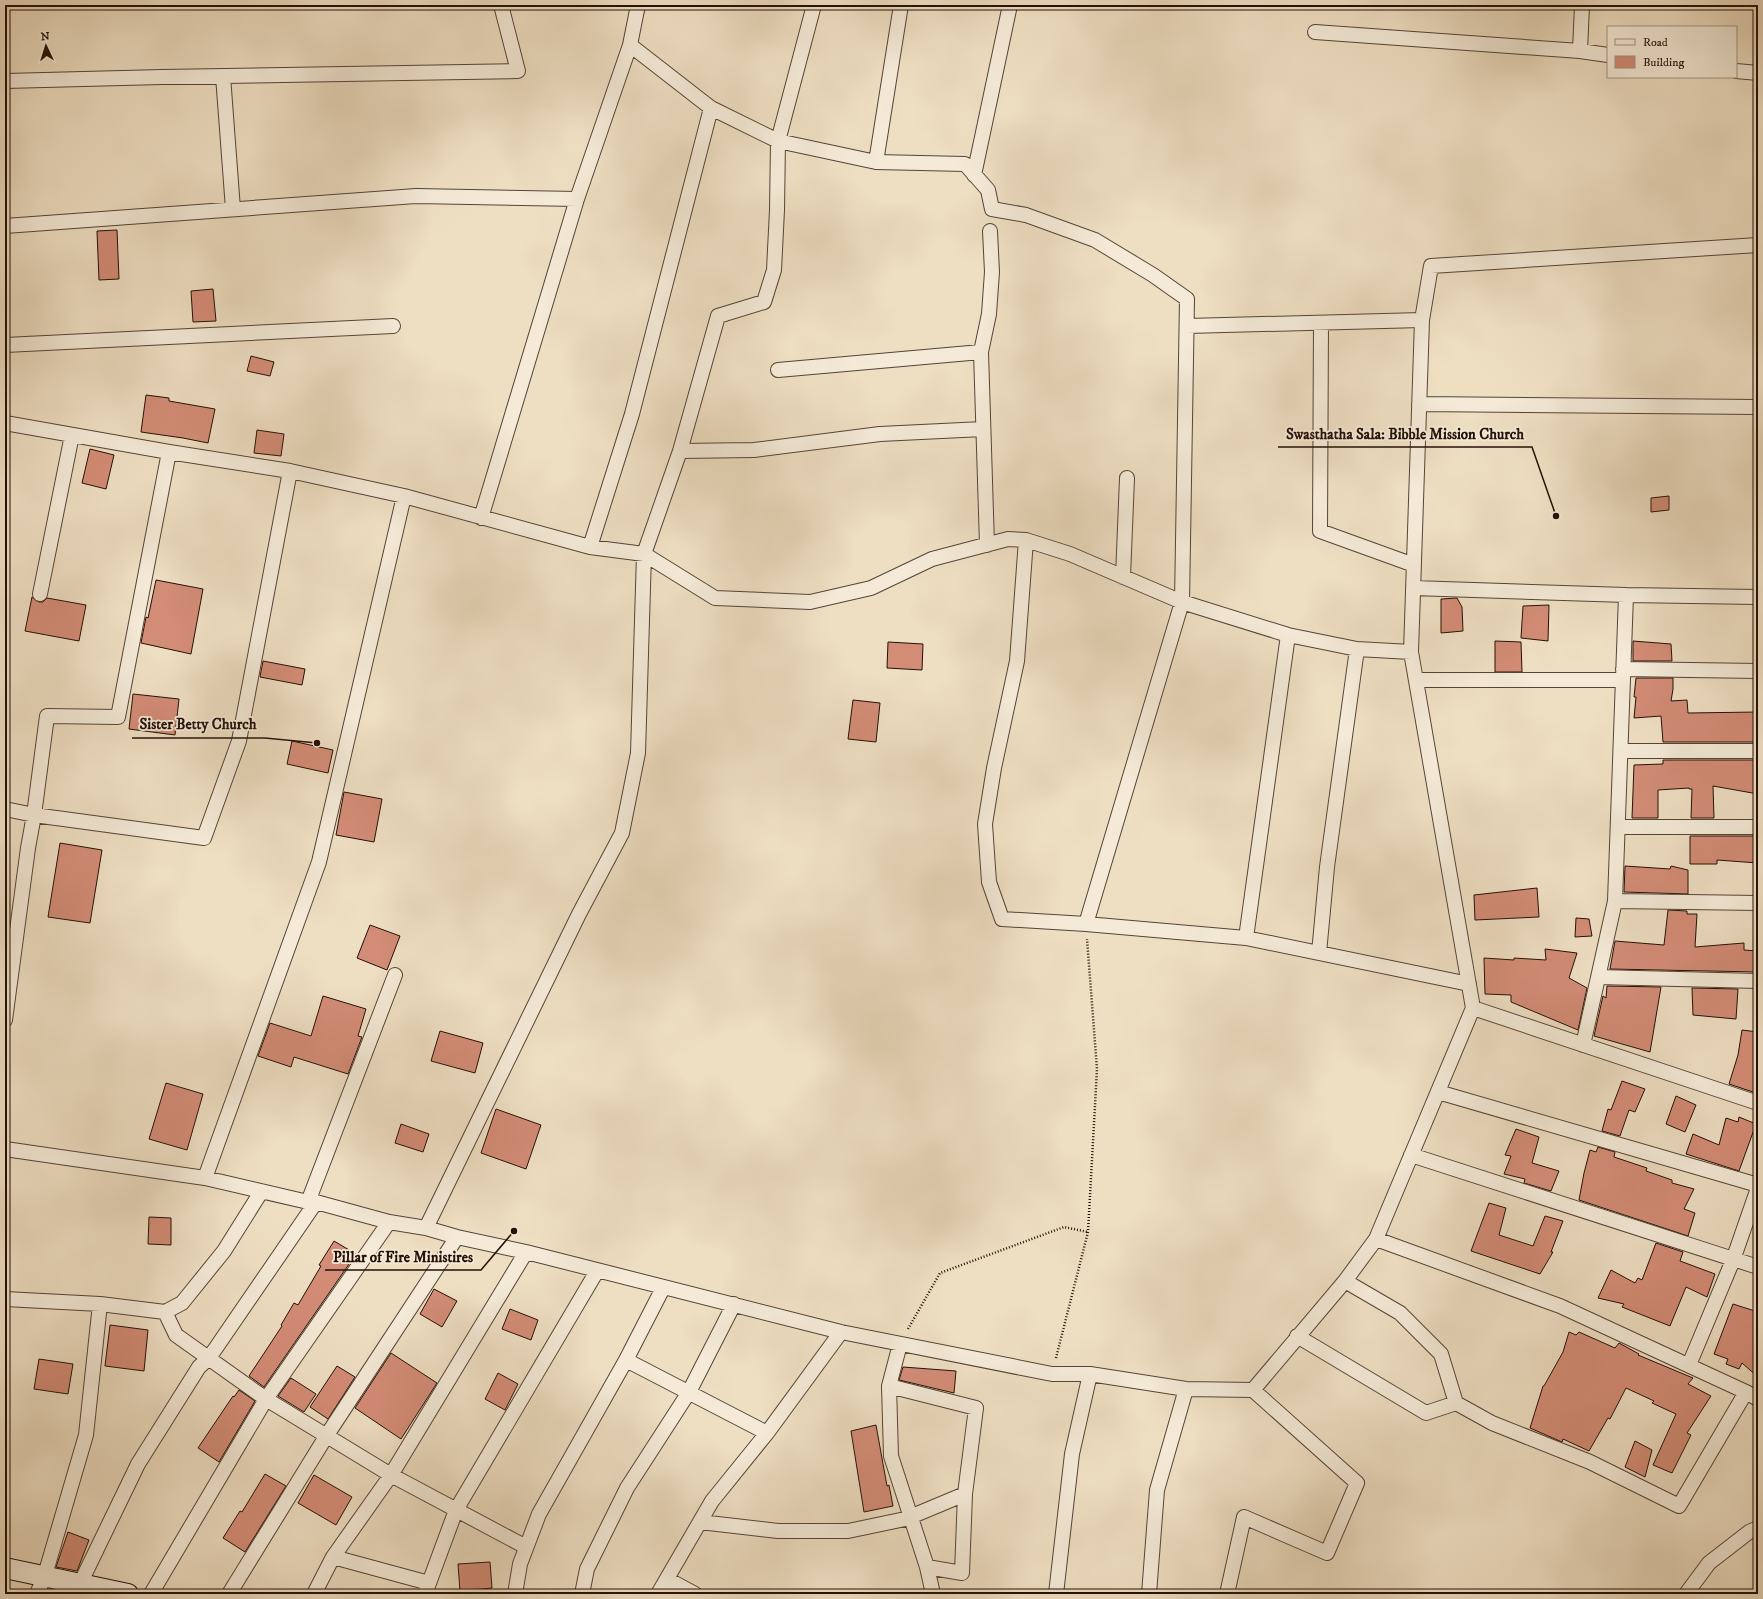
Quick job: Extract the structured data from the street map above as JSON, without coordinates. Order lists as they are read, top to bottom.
{
  "places": ["Swasthatha Sala: Bibble Mission Church", "Sister Betty Church", "Pillar of Fire Ministires"],
  "legend": ["Road", "Building"],
  "north": "top"
}
